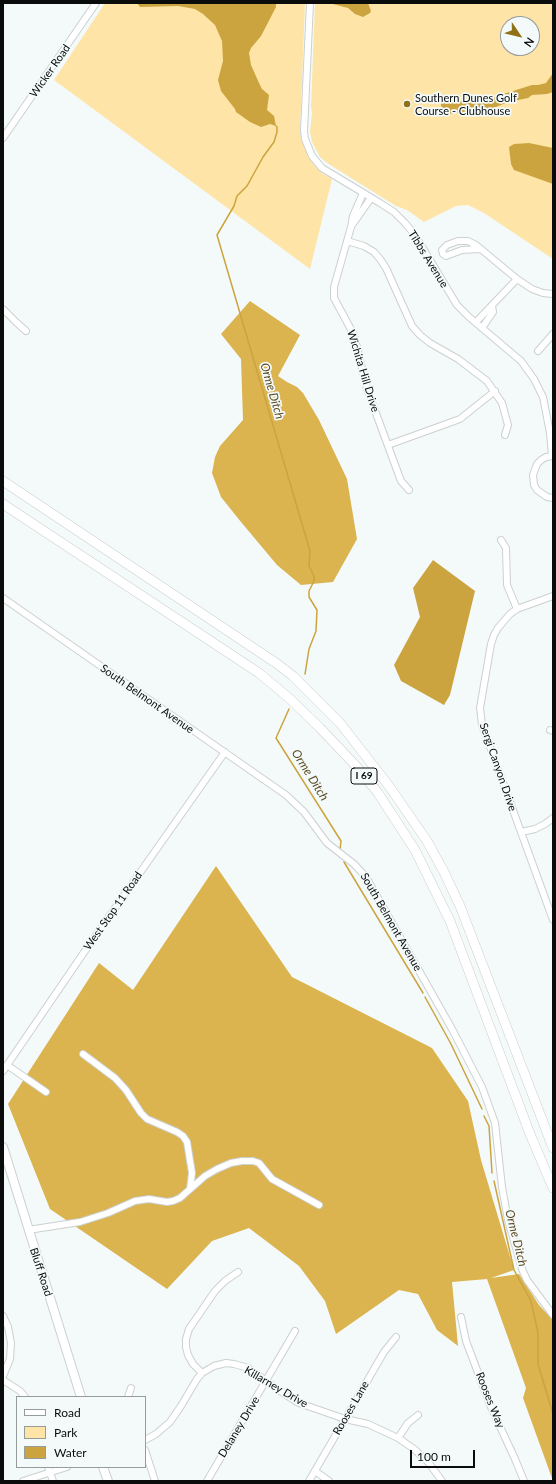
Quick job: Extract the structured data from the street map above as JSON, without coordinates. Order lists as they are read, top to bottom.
{
  "streets": {
    "highway": ["I 69"],
    "main road": ["Bluff Road"],
    "street": [
      "Wicker Road",
      "Tibbs Avenue",
      "Wichita Hill Drive",
      "South Belmont Avenue",
      "Sergi Canyon Drive",
      "West Stop 11 Road",
      "Killarney Drive",
      "Rooses Way",
      "Rooses Lane",
      "Delaney Drive"
    ]
  },
  "crossings": [
    ["Tibbs Avenue", "Wichita Hill Drive"],
    ["South Belmont Avenue", "West Stop 11 Road"],
    ["Killarney Drive", "Rooses Lane"],
    ["Killarney Drive", "Delaney Drive"]
  ],
  "water": ["Orme Ditch"],
  "places": ["Southern Dunes Golf Course - Clubhouse"],
  "legend": ["Road", "Park", "Water"],
  "scale_bar": "100 m",
  "north": "bottom right"
}
